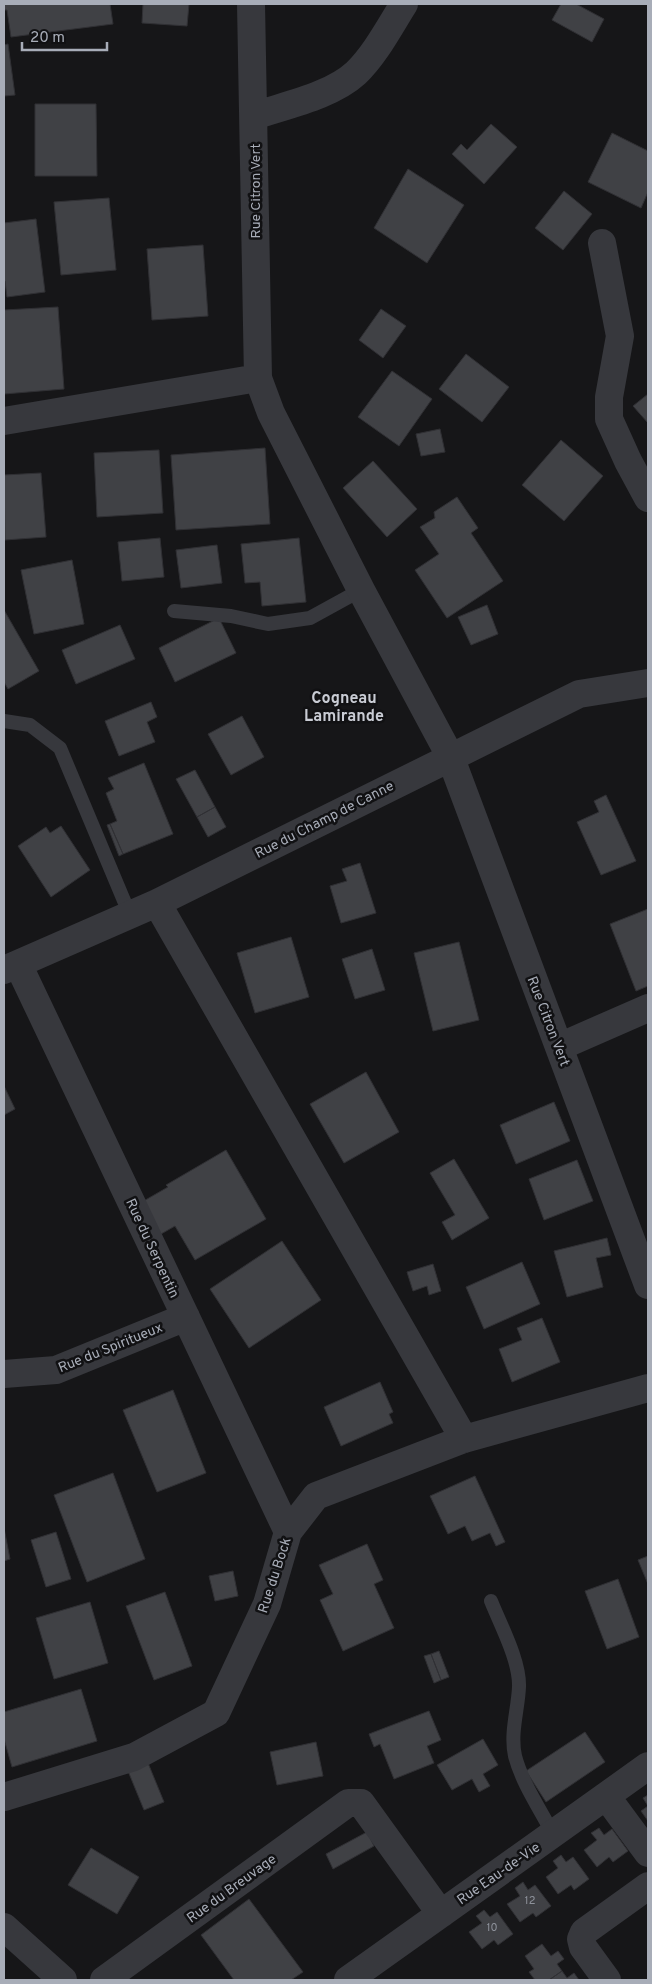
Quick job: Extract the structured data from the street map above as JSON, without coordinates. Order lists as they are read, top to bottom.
{
  "streets": {
    "street": [
      "Rue Citron Vert",
      "Rue du Champ de Canne",
      "Rue du Serpentin",
      "Rue du Spiritueux",
      "Rue du Bock",
      "Rue Eau-de-Vie",
      "Rue du Breuvage"
    ]
  },
  "crossings": [
    ["Rue Citron Vert", "Rue du Champ de Canne"],
    ["Rue du Champ de Canne", "Rue du Serpentin"],
    ["Rue du Serpentin", "Rue du Spiritueux"],
    ["Rue du Serpentin", "Rue du Bock"],
    ["Rue Eau-de-Vie", "Rue du Breuvage"]
  ],
  "districts": ["Cogneau Lamirande"],
  "house_numbers": ["12", "10"],
  "scale_bar": "20 m"
}
